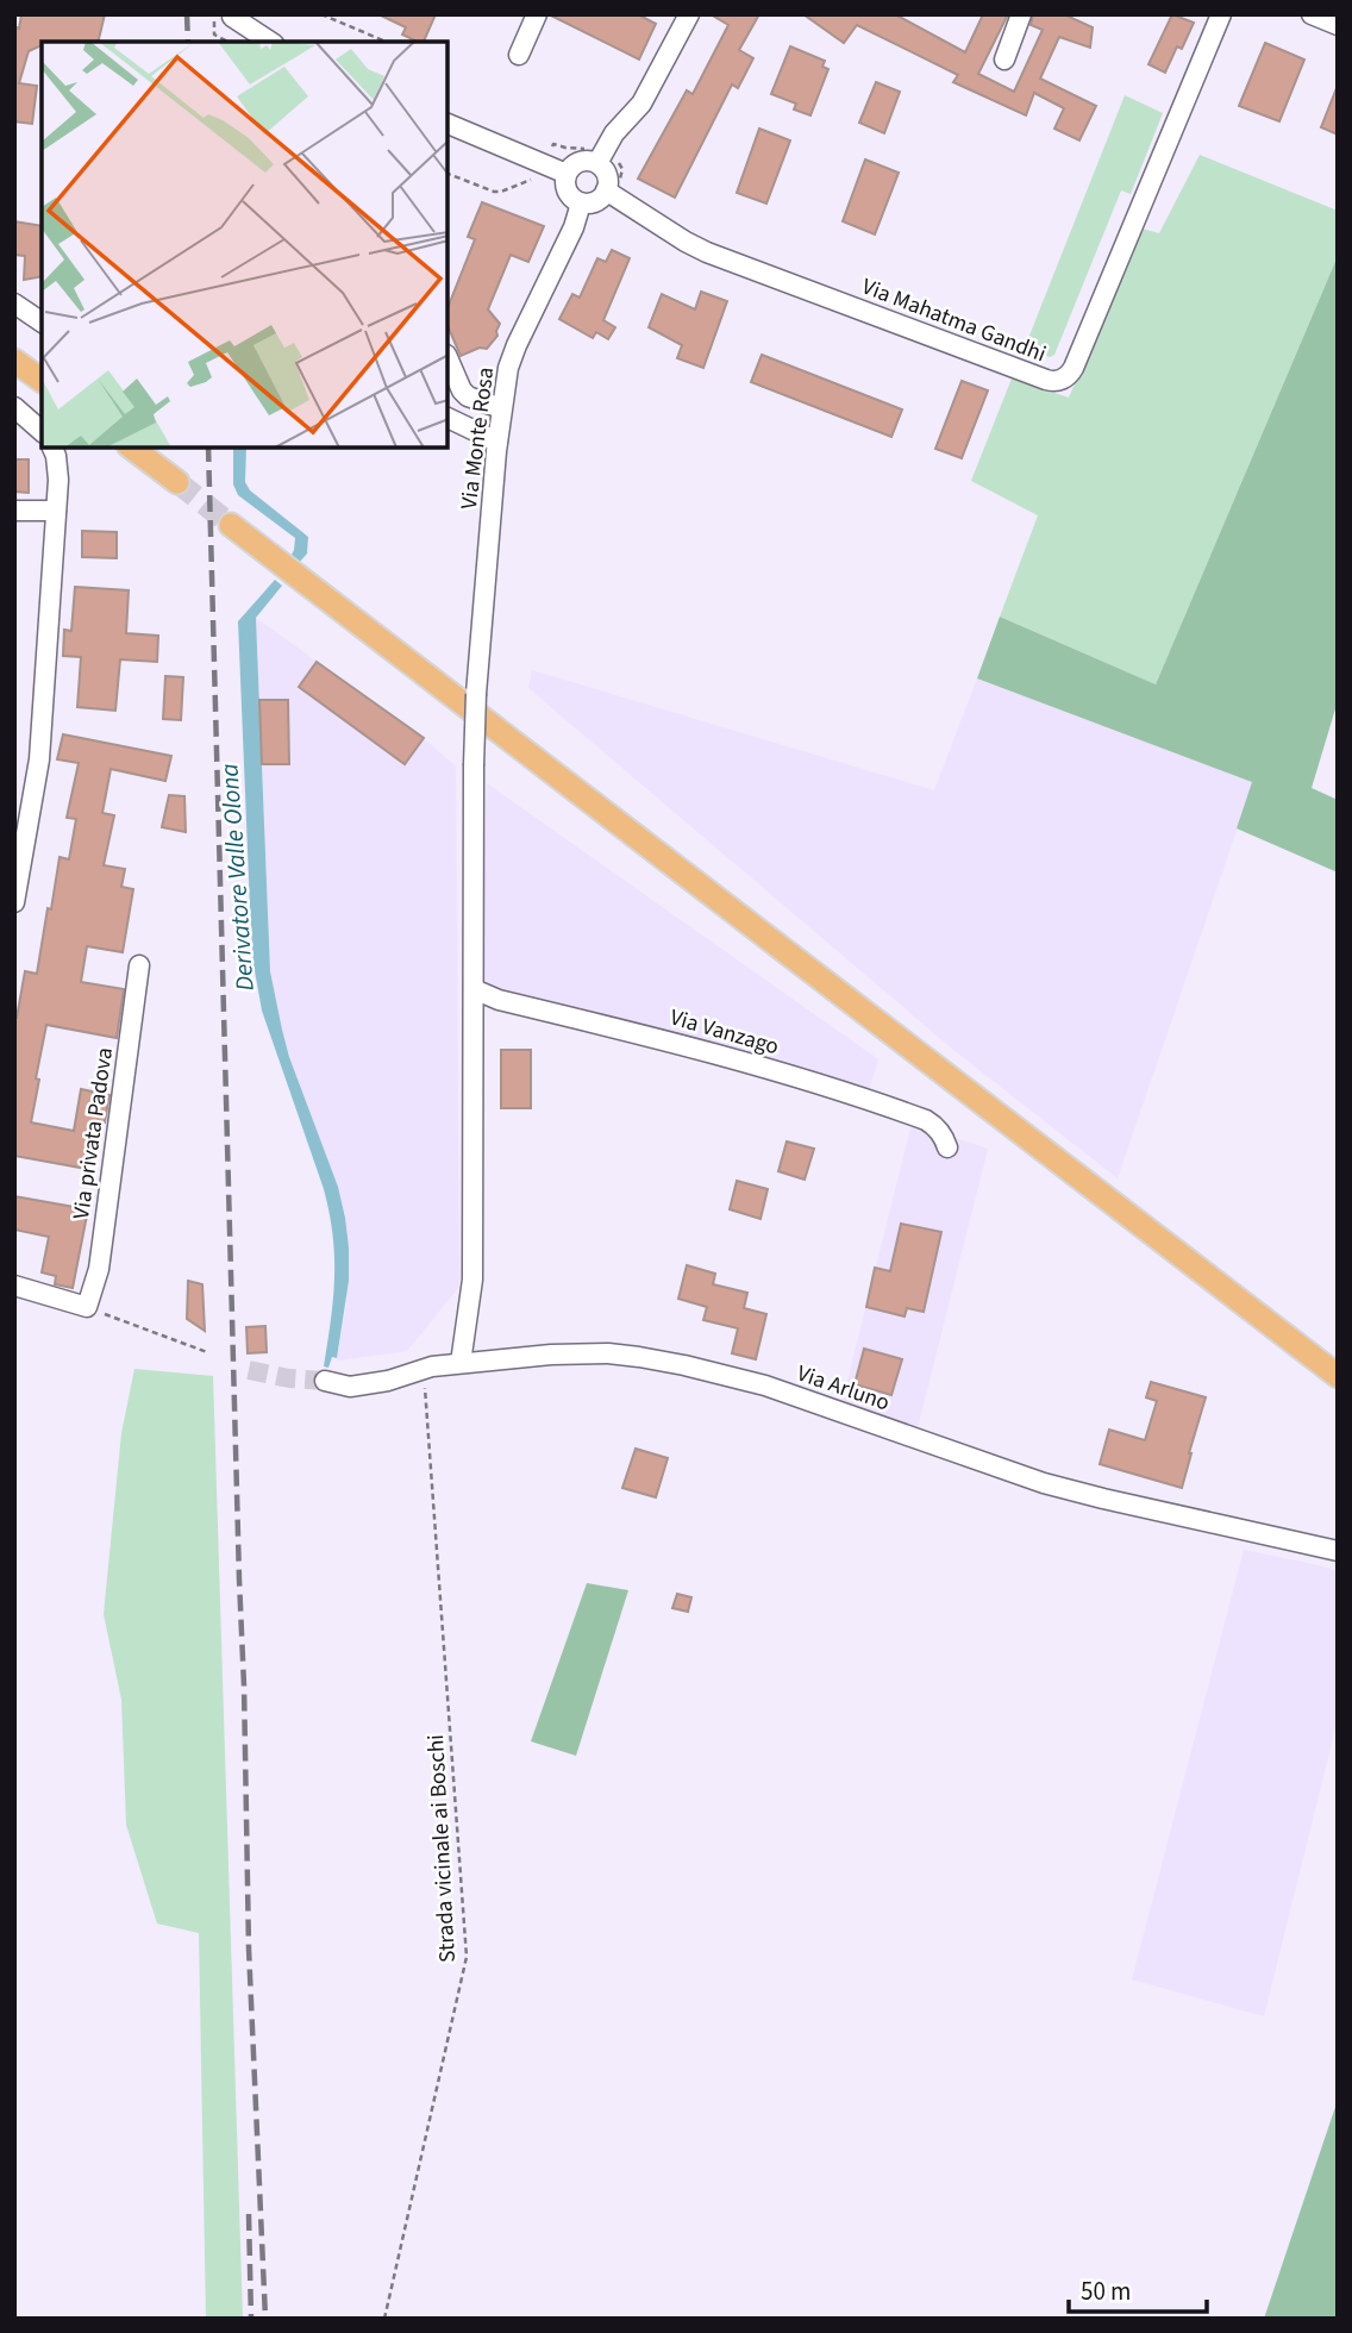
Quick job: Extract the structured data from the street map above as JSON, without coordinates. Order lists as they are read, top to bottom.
{
  "streets": {
    "street": [
      "Via Mahatma Gandhi",
      "Via Monte Rosa",
      "Via Vanzago",
      "Via privata Padova",
      "Via Arluno"
    ],
    "path": ["Strada vicinale ai Boschi"]
  },
  "crossings": [
    ["Via Mahatma Gandhi", "Via Monte Rosa"],
    ["Via Monte Rosa", "Via Vanzago"],
    ["Via Arluno", "Strada vicinale ai Boschi"]
  ],
  "water": ["Derivatore Valle Olona"],
  "scale_bar": "50 m"
}
